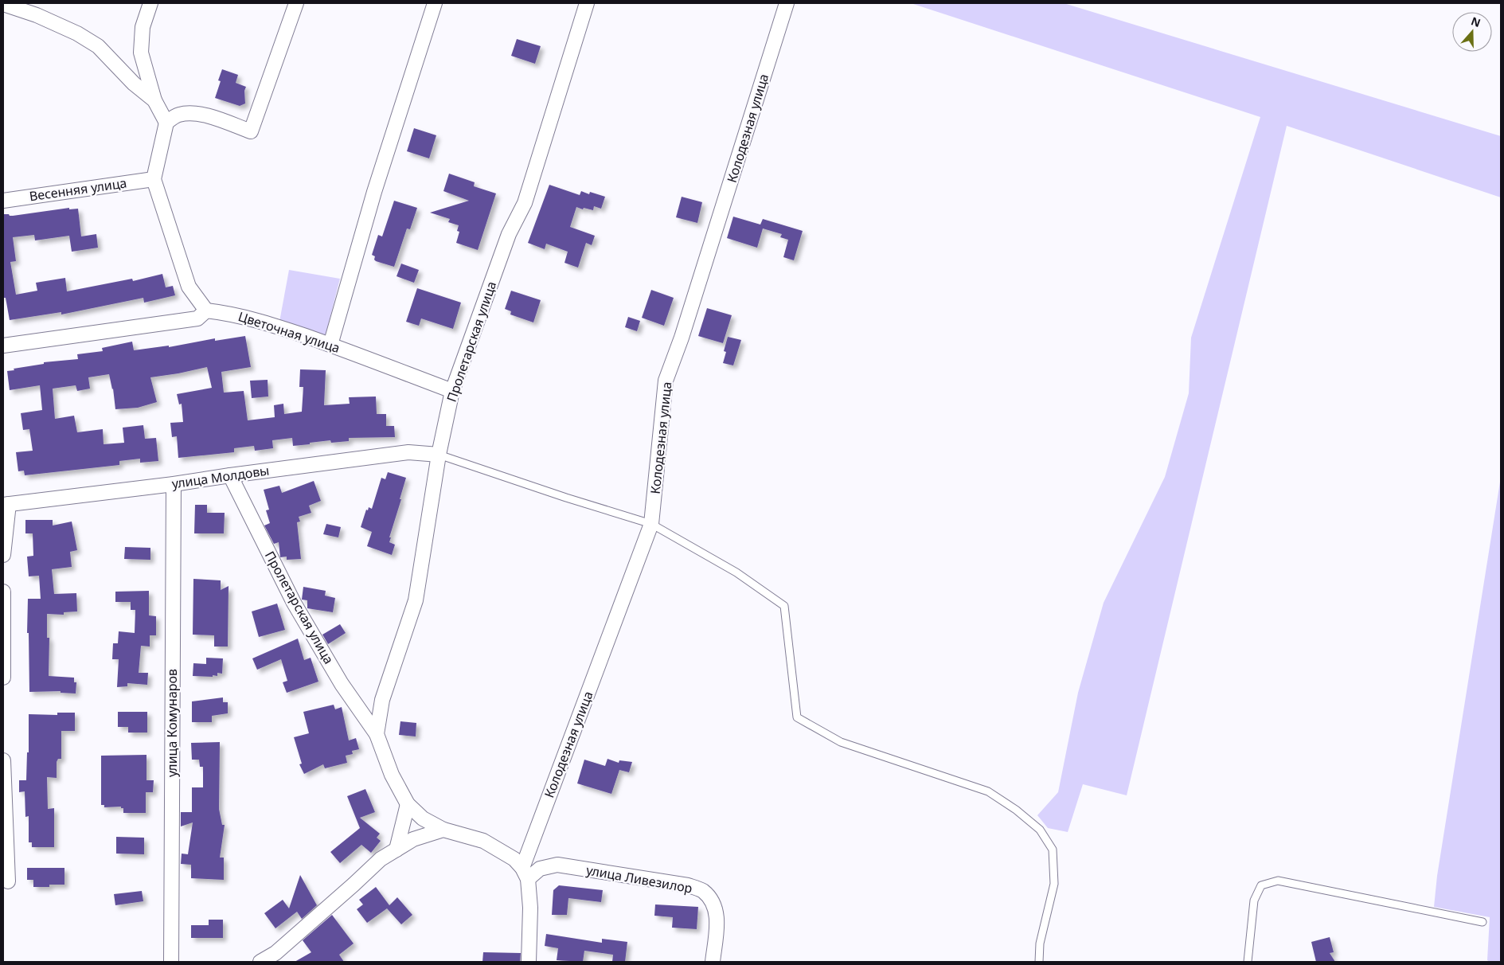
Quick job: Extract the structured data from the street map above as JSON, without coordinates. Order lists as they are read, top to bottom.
{
  "streets": {
    "street": [
      "Колодезная улица",
      "Весенняя улица",
      "Цветочная улица",
      "Пролетарская улица",
      "улица Молдовы",
      "улица Комунаров",
      "улица Ливезилор"
    ]
  },
  "crossings": [
    ["Колодезная улица", "Пролетарская улица"],
    ["Колодезная улица", "улица Ливезилор"],
    ["Цветочная улица", "Пролетарская улица"],
    ["Пролетарская улица", "улица Молдовы"],
    ["Пролетарская улица", "улица Ливезилор"],
    ["улица Молдовы", "улица Комунаров"]
  ],
  "north": "top"
}
